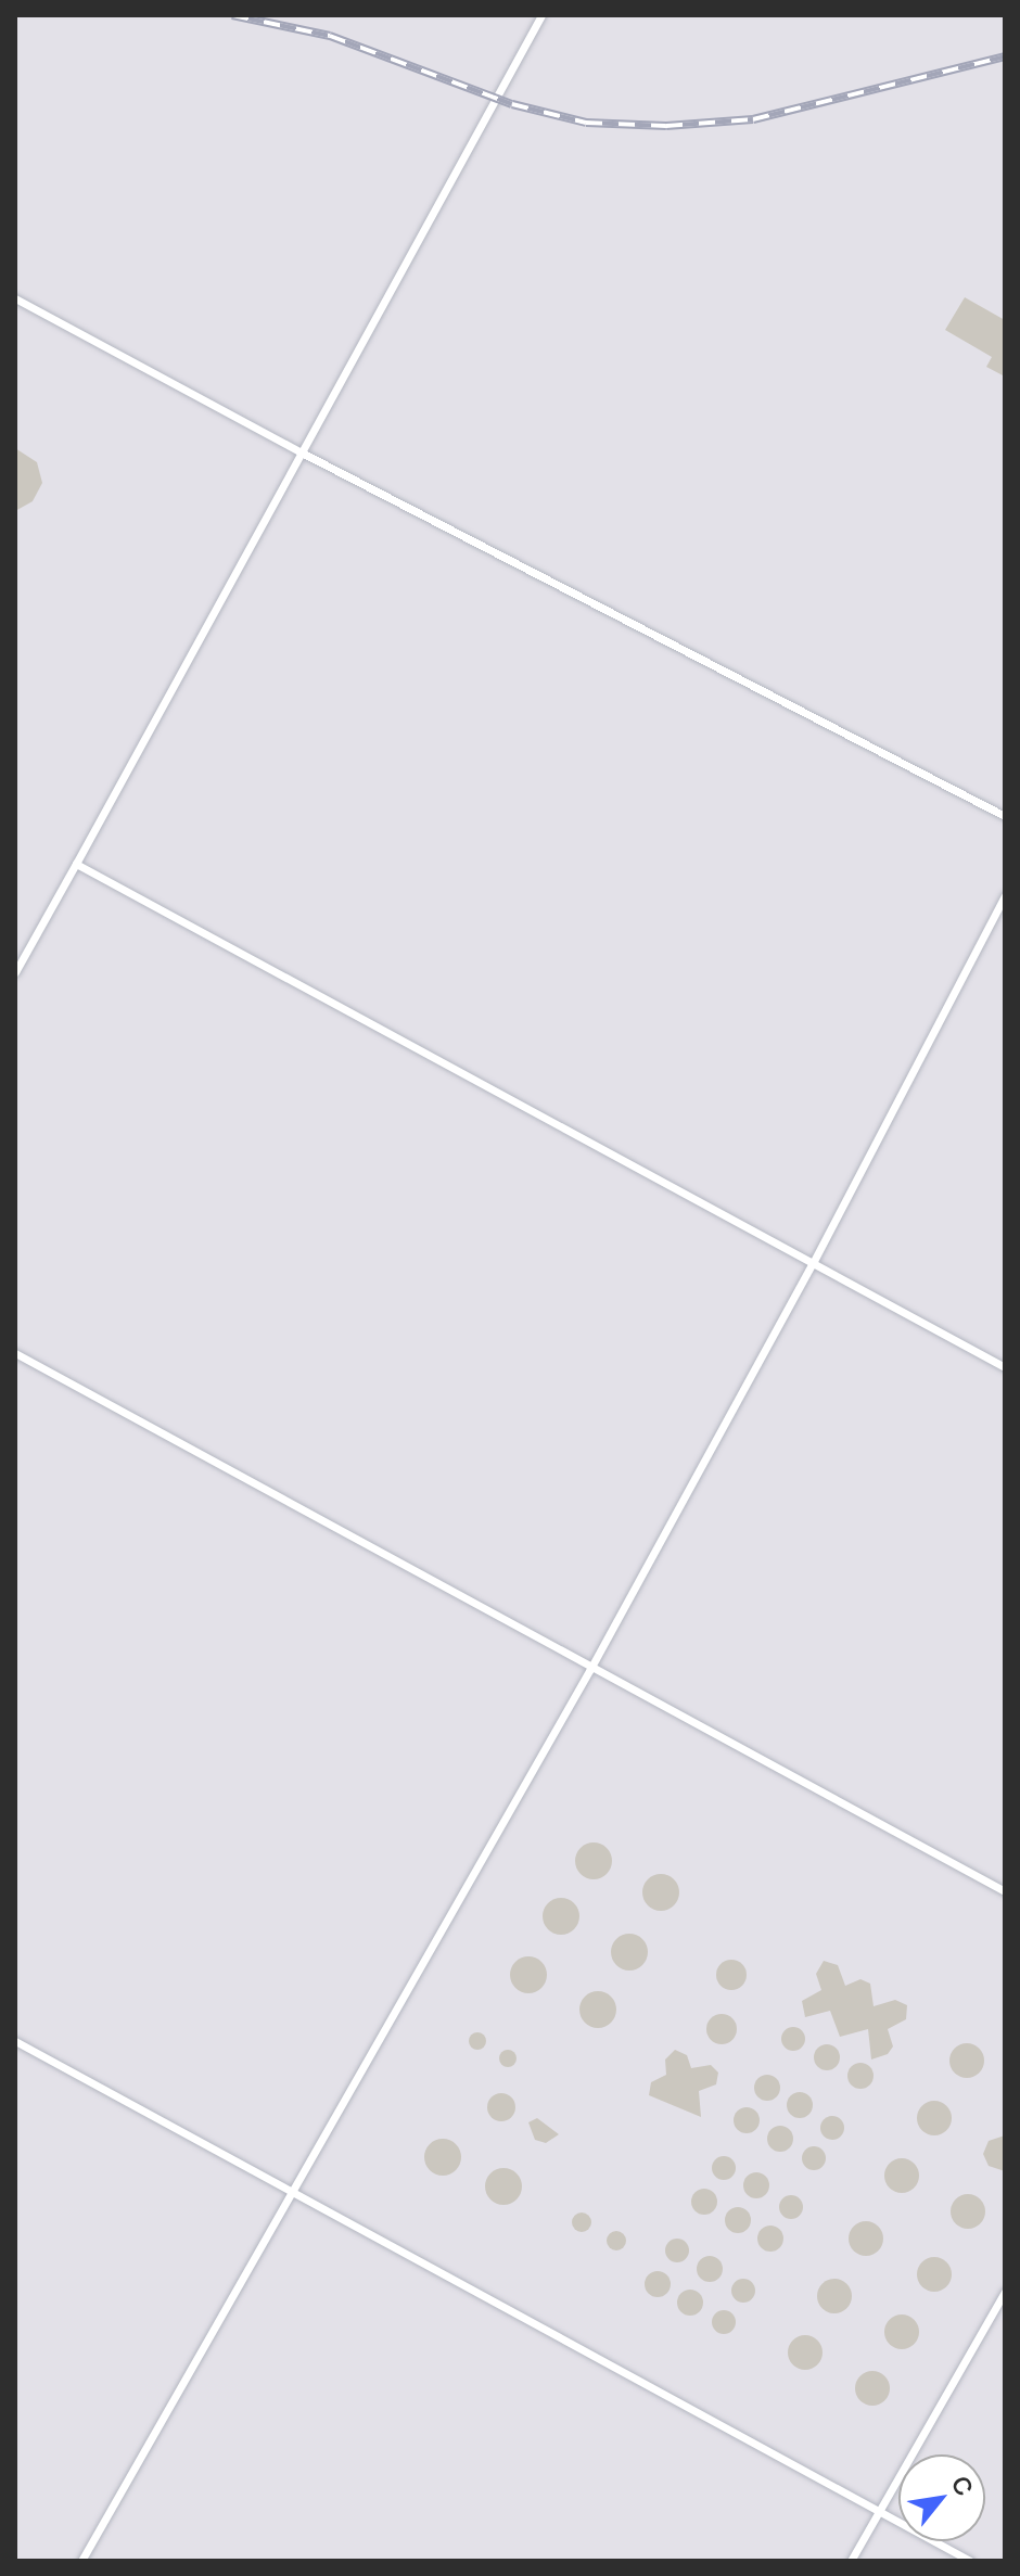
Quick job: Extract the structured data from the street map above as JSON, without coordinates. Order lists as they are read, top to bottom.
{
  "north": "top right"
}
